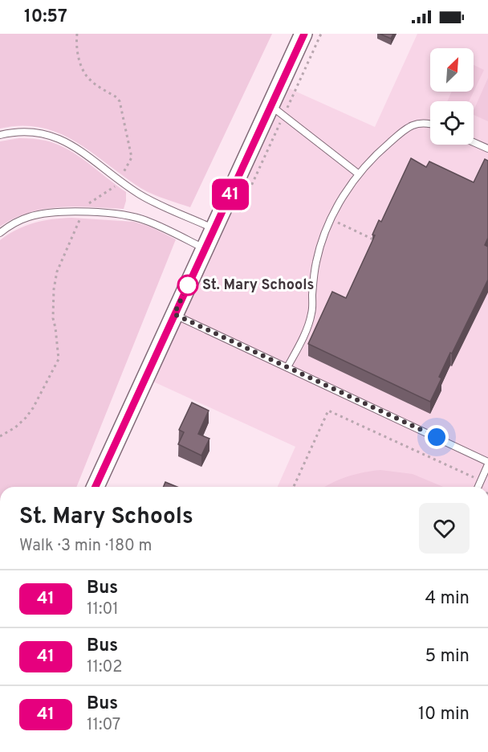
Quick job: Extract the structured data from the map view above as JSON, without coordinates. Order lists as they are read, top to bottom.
{
  "places": ["St. Mary Schools"],
  "lines": ["bus line 41"],
  "north": "top right",
  "page": {
    "status": "10:57",
    "on_map": "41",
    "heading": ["St. Mary Schools", "Walk · 3 min · 180 m"],
    "list": [
      {
        "mark": "41",
        "name": "Bus",
        "note": "11:01",
        "value": "4 min"
      },
      {
        "mark": "41",
        "name": "Bus",
        "note": "11:02",
        "value": "5 min"
      },
      {
        "mark": "41",
        "name": "Bus",
        "note": "11:07",
        "value": "10 min"
      }
    ]
  }
}
